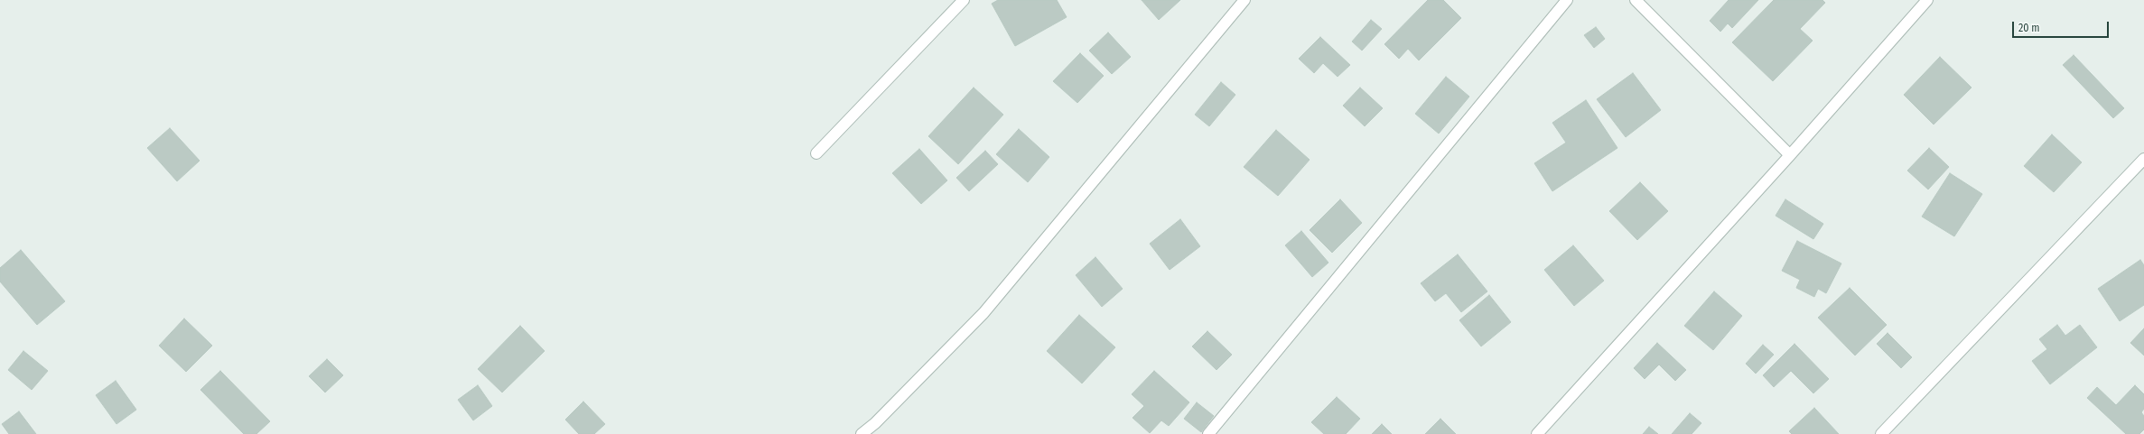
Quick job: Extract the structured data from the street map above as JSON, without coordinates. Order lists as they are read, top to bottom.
{
  "scale_bar": "20 m"
}
